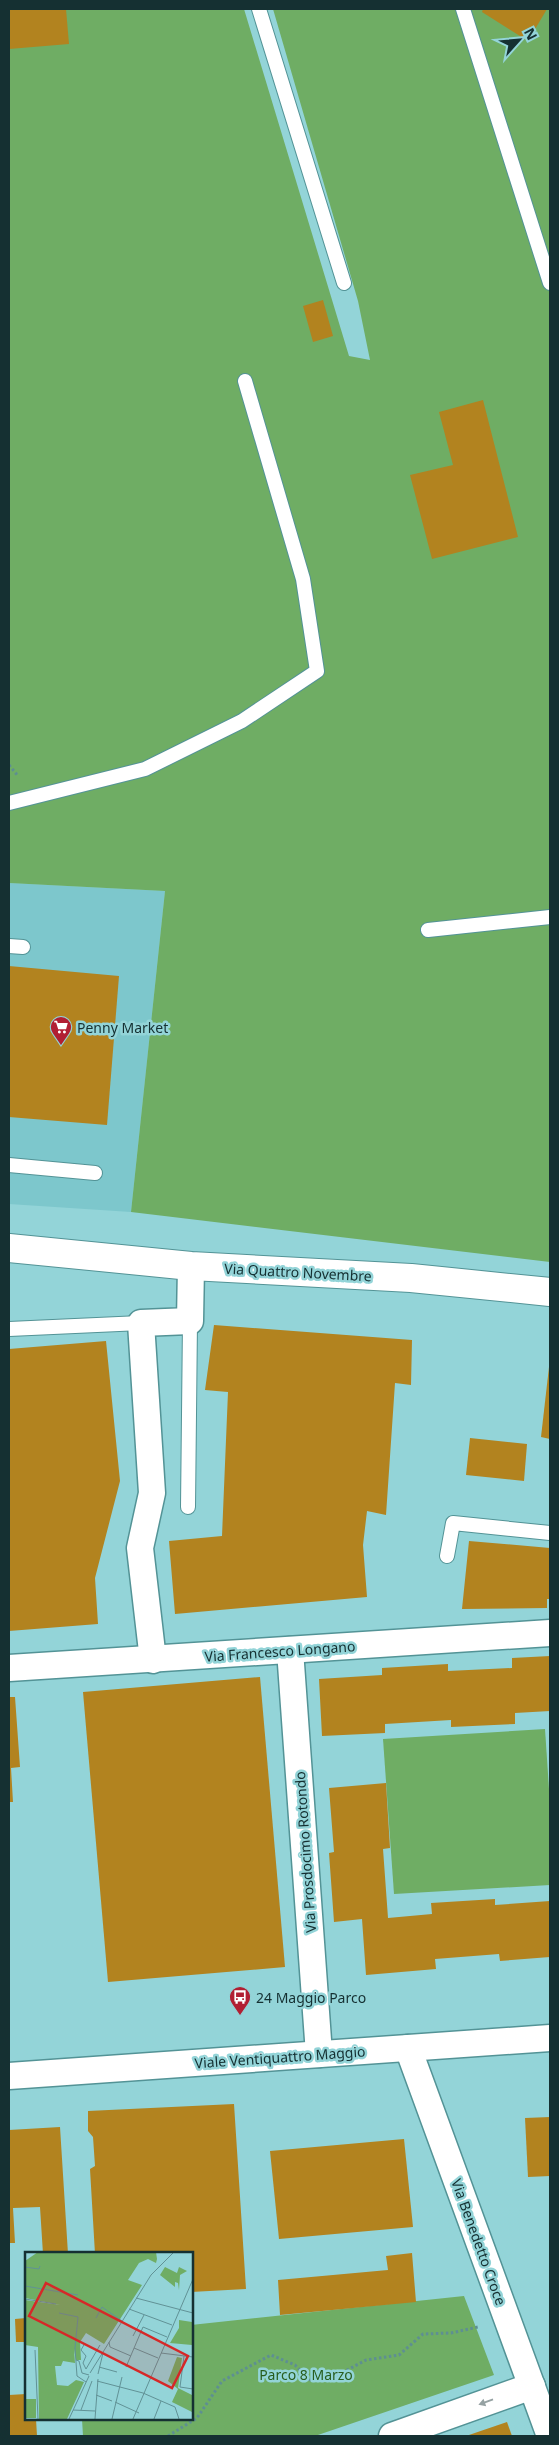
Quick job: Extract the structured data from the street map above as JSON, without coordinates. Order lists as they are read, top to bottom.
{
  "streets": {
    "main road": ["Via Quattro Novembre"],
    "street": [
      "Via Francesco Longano",
      "Via Prosdocimo Rotondo",
      "Viale Ventiquattro Maggio",
      "Via Benedetto Croce"
    ]
  },
  "crossings": [
    ["Via Francesco Longano", "Via Prosdocimo Rotondo"],
    ["Via Prosdocimo Rotondo", "Viale Ventiquattro Maggio"],
    ["Viale Ventiquattro Maggio", "Via Benedetto Croce"]
  ],
  "parks": ["Parco 8 Marzo"],
  "places": {
    "supermarket": ["Penny Market"],
    "bus stop": ["24 Maggio Parco"]
  },
  "north": "top right"
}
